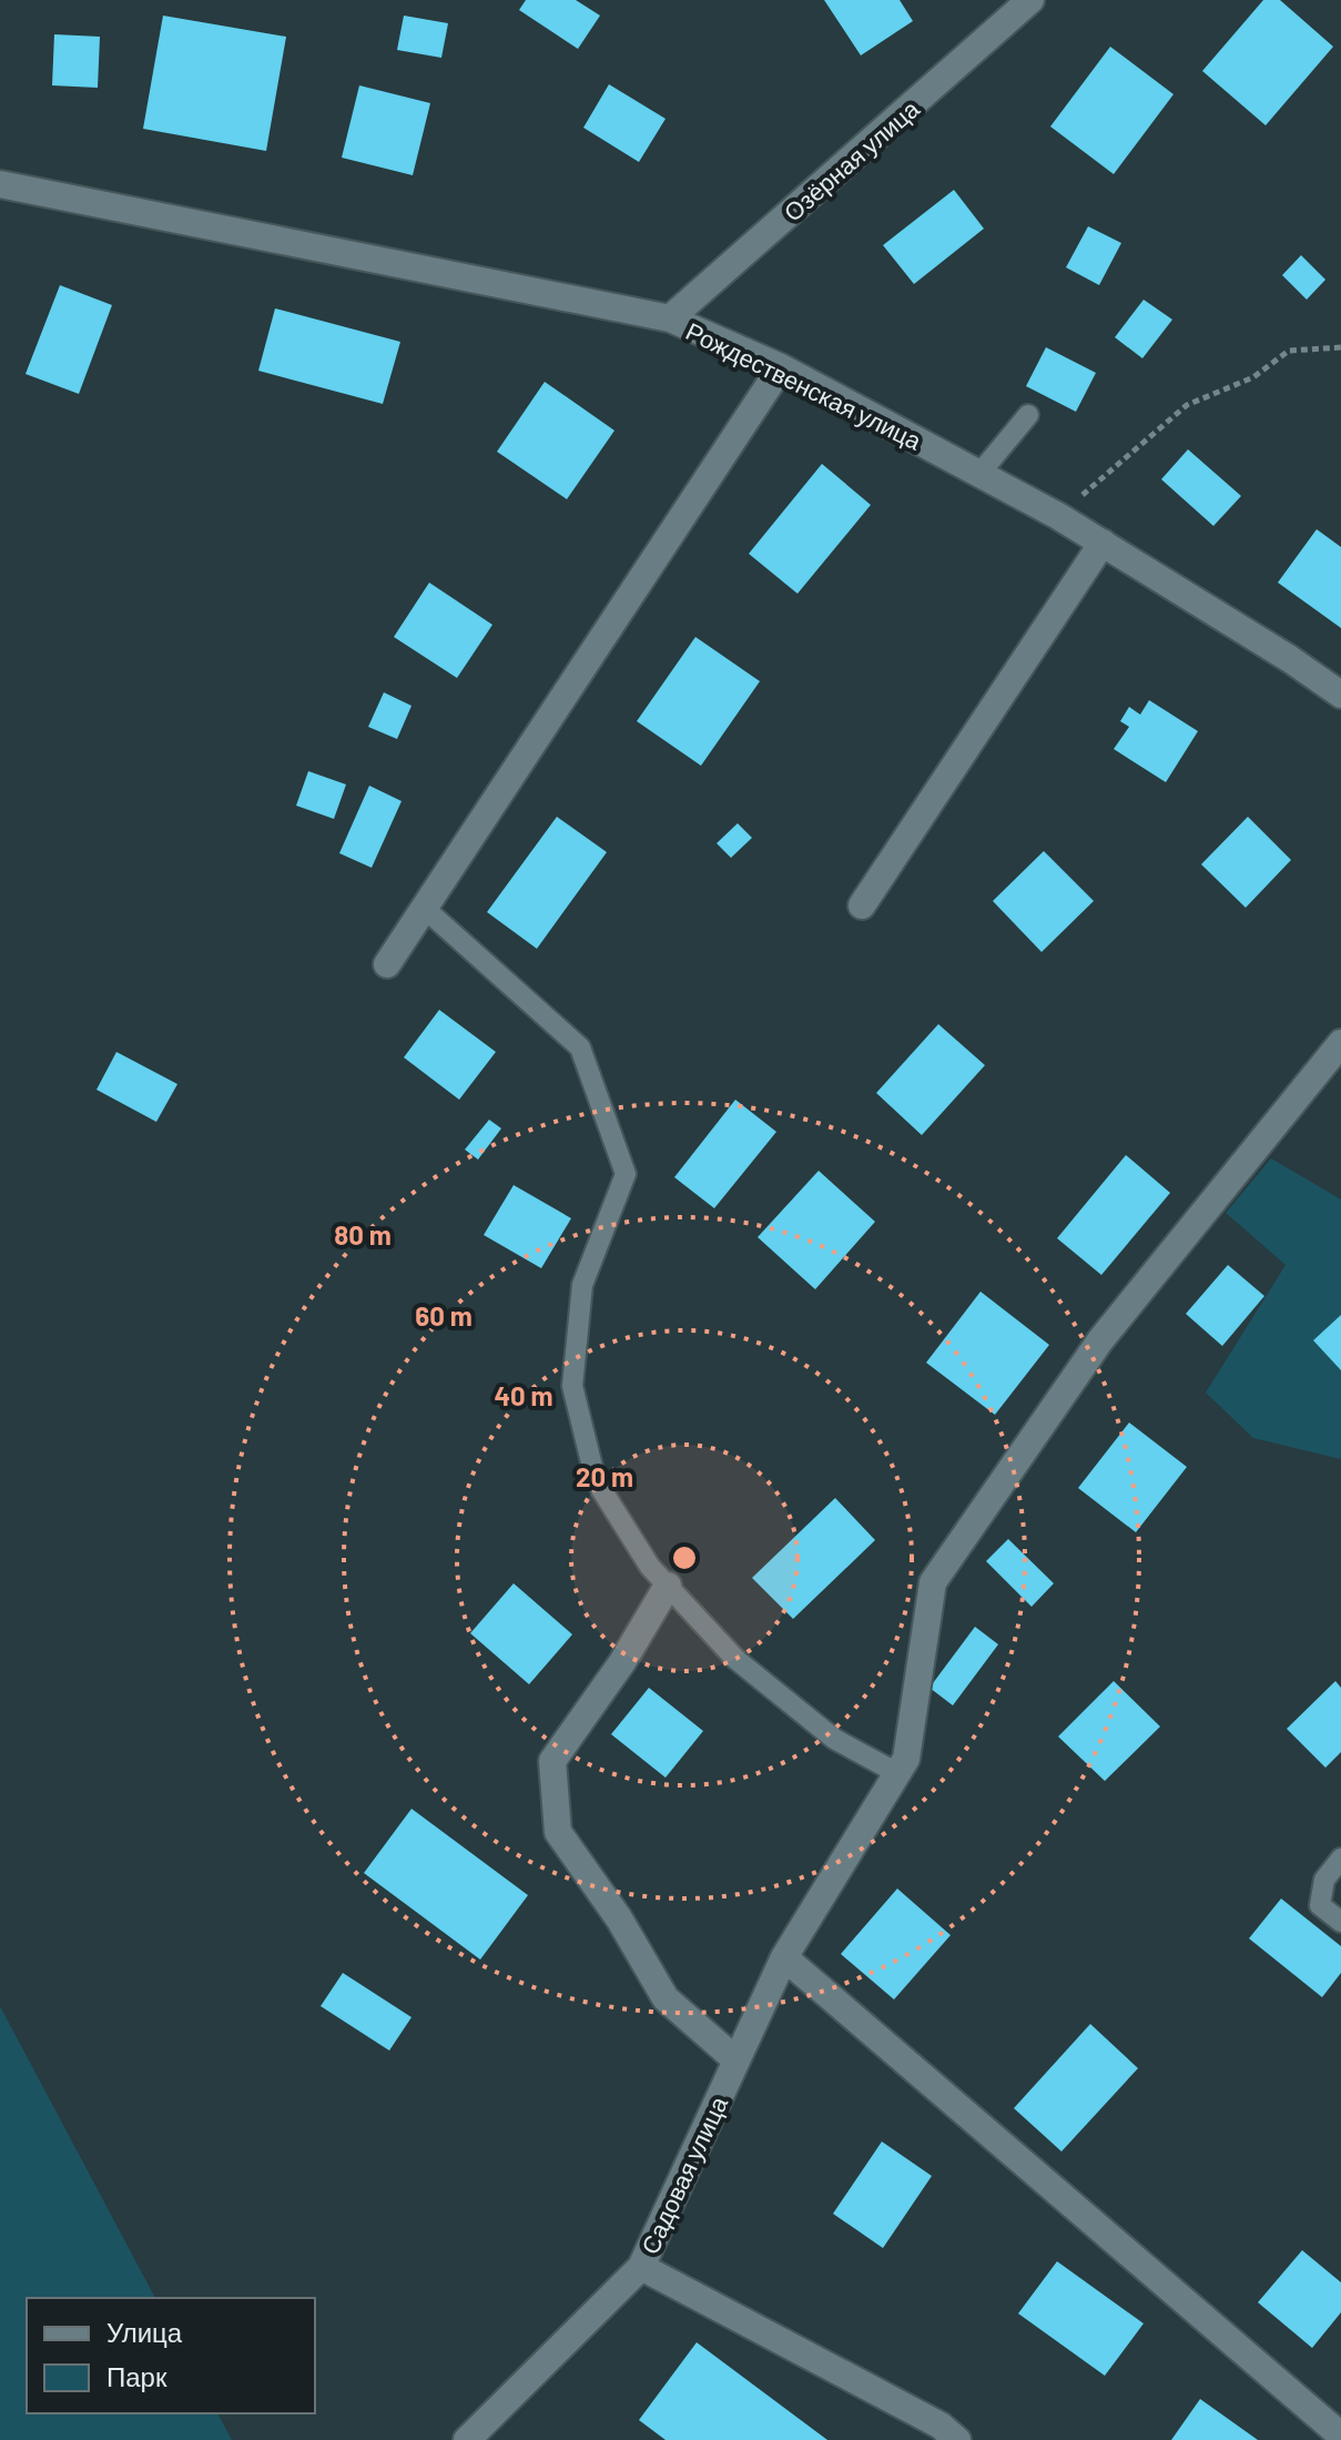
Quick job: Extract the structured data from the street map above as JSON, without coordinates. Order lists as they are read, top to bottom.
{
  "streets": {
    "street": ["Озёрная улица", "Рождественская улица", "Садовая улица"]
  },
  "crossings": [
    ["Озёрная улица", "Рождественская улица"]
  ],
  "legend": ["Улица", "Парк"],
  "rings": [
    "80 m",
    "60 m",
    "40 m",
    "20 m"
  ]
}
